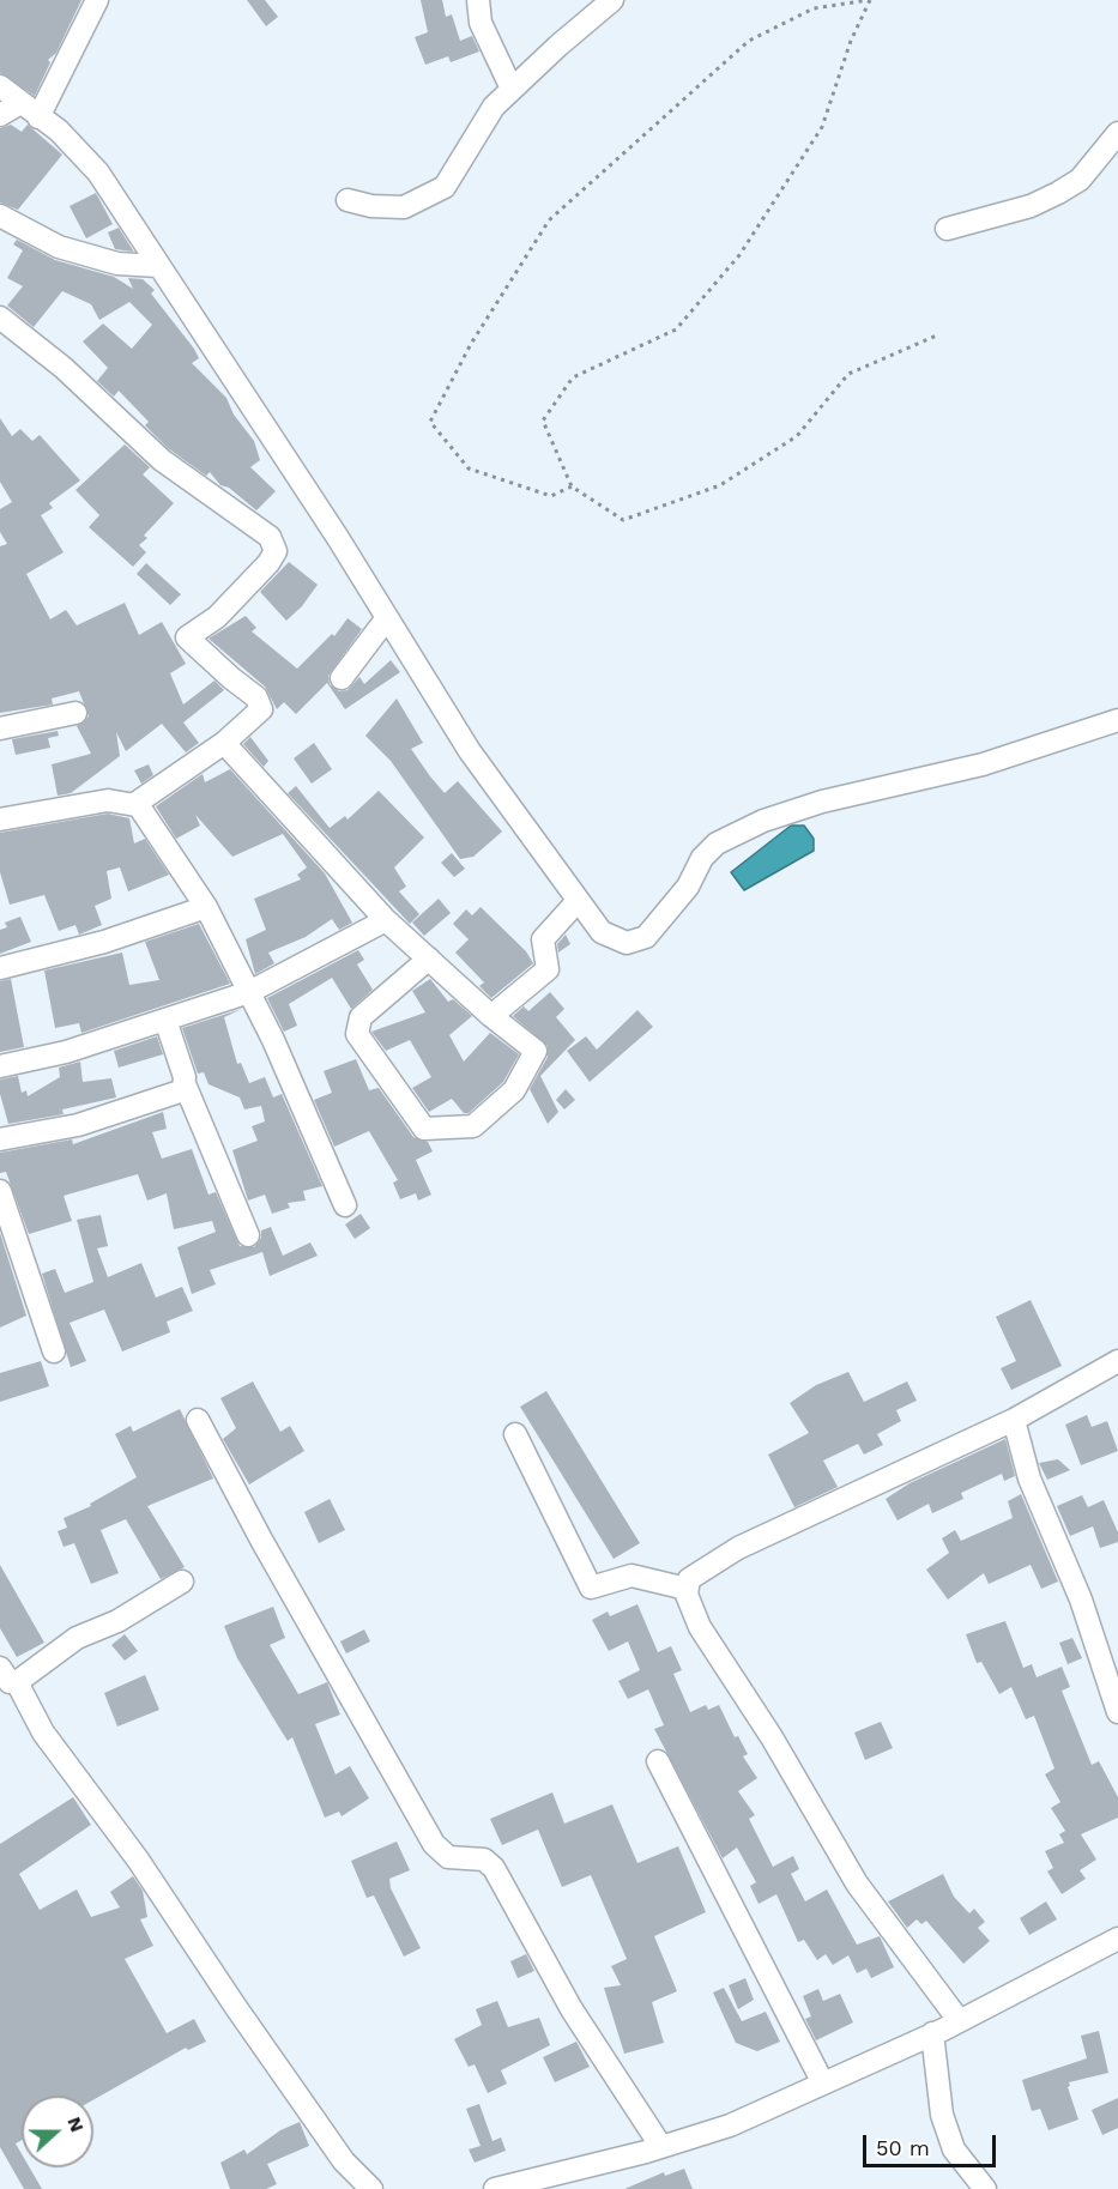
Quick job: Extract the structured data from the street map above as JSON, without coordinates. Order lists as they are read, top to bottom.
{
  "scale_bar": "50 m",
  "north": "right"
}
